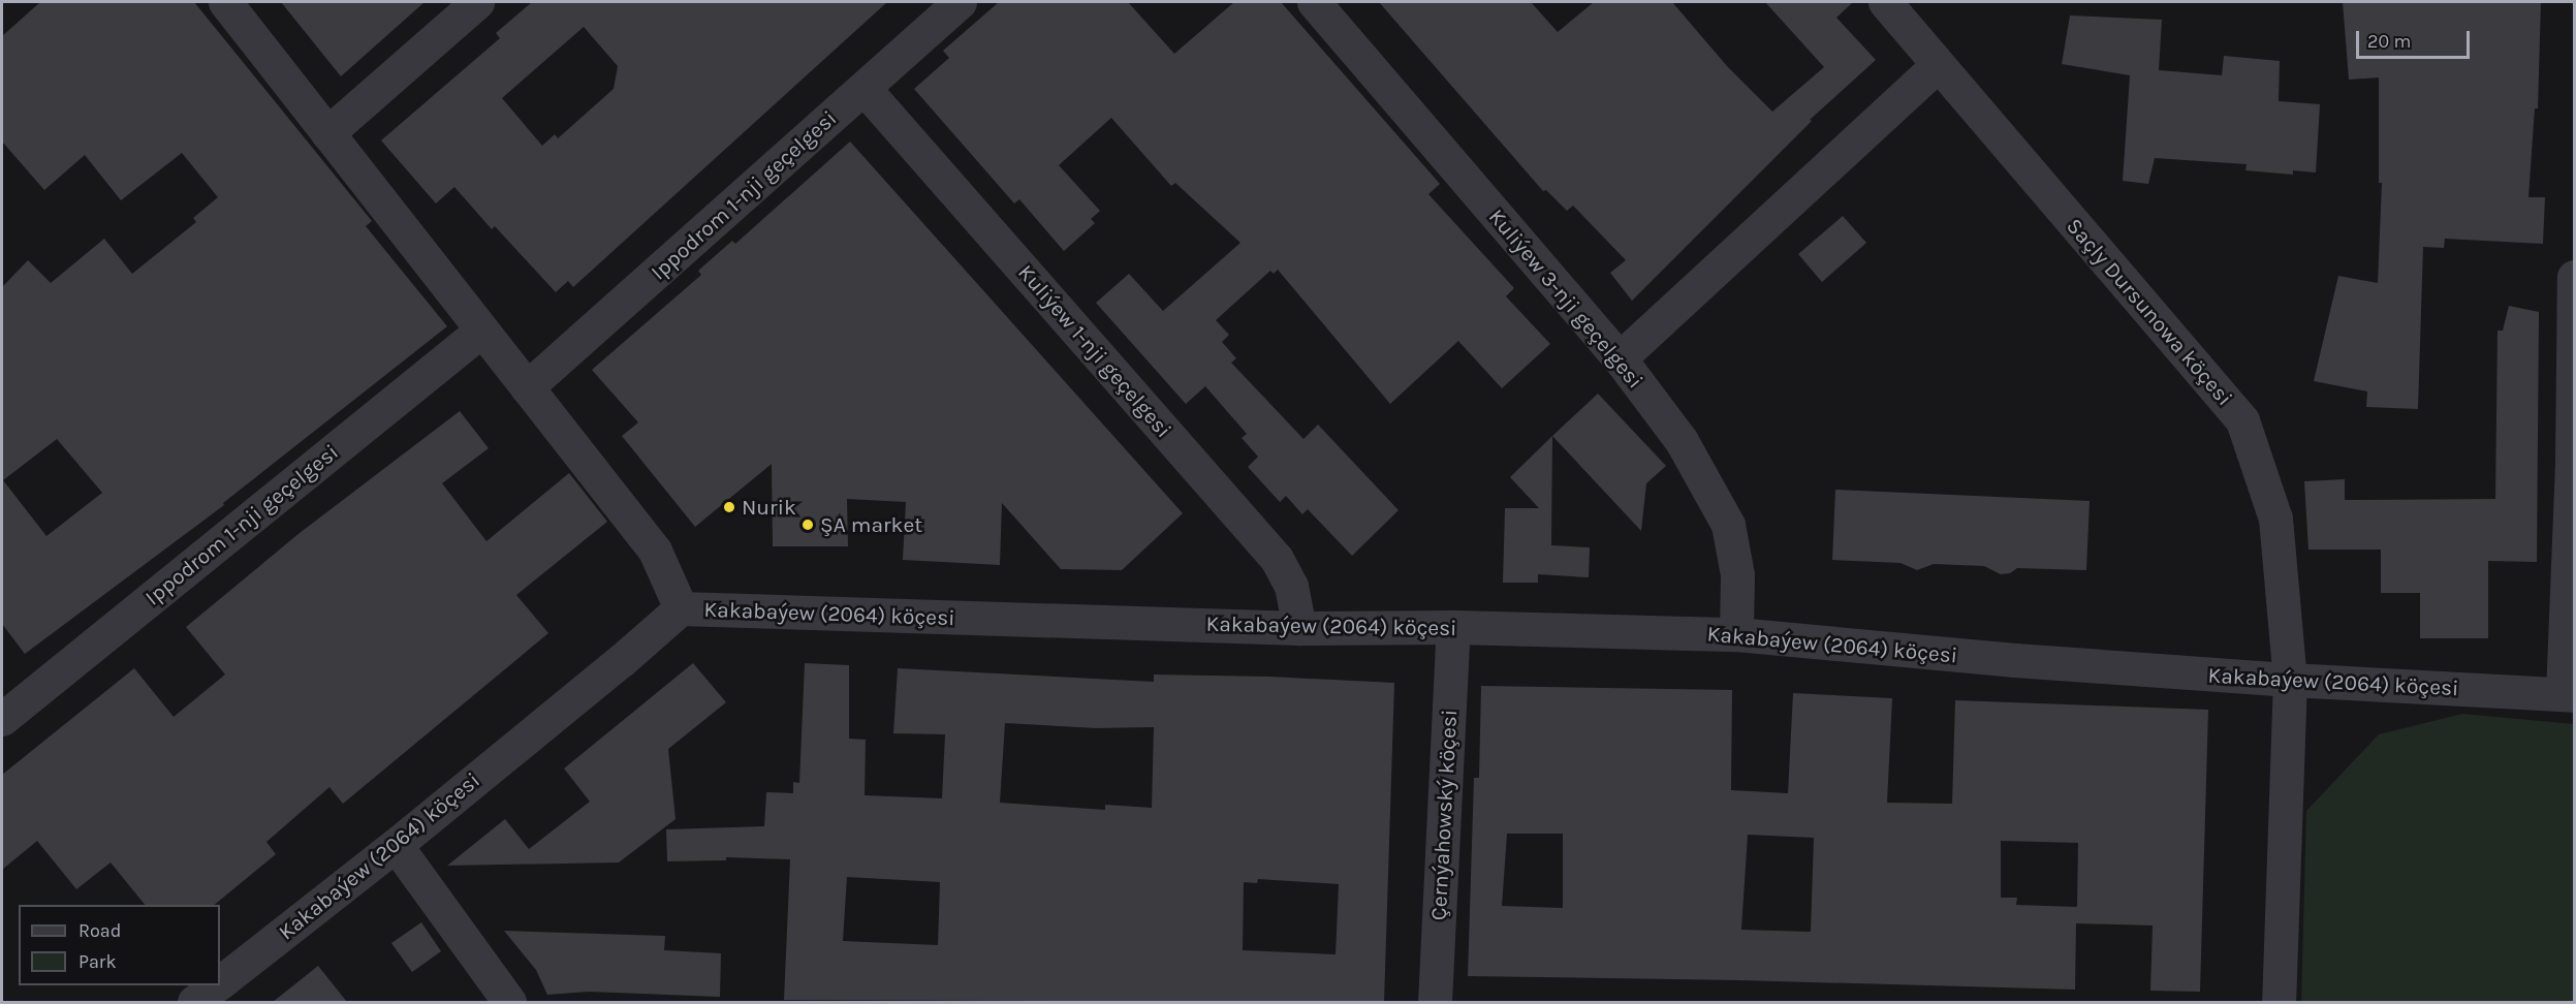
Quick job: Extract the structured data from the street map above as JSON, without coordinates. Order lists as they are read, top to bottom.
{
  "streets": {
    "street": [
      "Ippodrom 1-nji geçelgesi",
      "Kuliýew 3-nji geçelgesi",
      "Saçly Dursunowa köçesi",
      "Kuliýew 1-nji geçelgesi",
      "Kakabaýew (2064) köçesi",
      "Çernýahowský köçesi"
    ]
  },
  "crossings": [
    ["Ippodrom 1-nji geçelgesi", "Kuliýew 1-nji geçelgesi"],
    ["Kuliýew 3-nji geçelgesi", "Kakabaýew (2064) köçesi"],
    ["Saçly Dursunowa köçesi", "Kakabaýew (2064) köçesi"],
    ["Kuliýew 1-nji geçelgesi", "Kakabaýew (2064) köçesi"],
    ["Kakabaýew (2064) köçesi", "Çernýahowský köçesi"]
  ],
  "places": ["Nurik", "ŞA market"],
  "legend": ["Road", "Park"],
  "scale_bar": "20 m"
}
